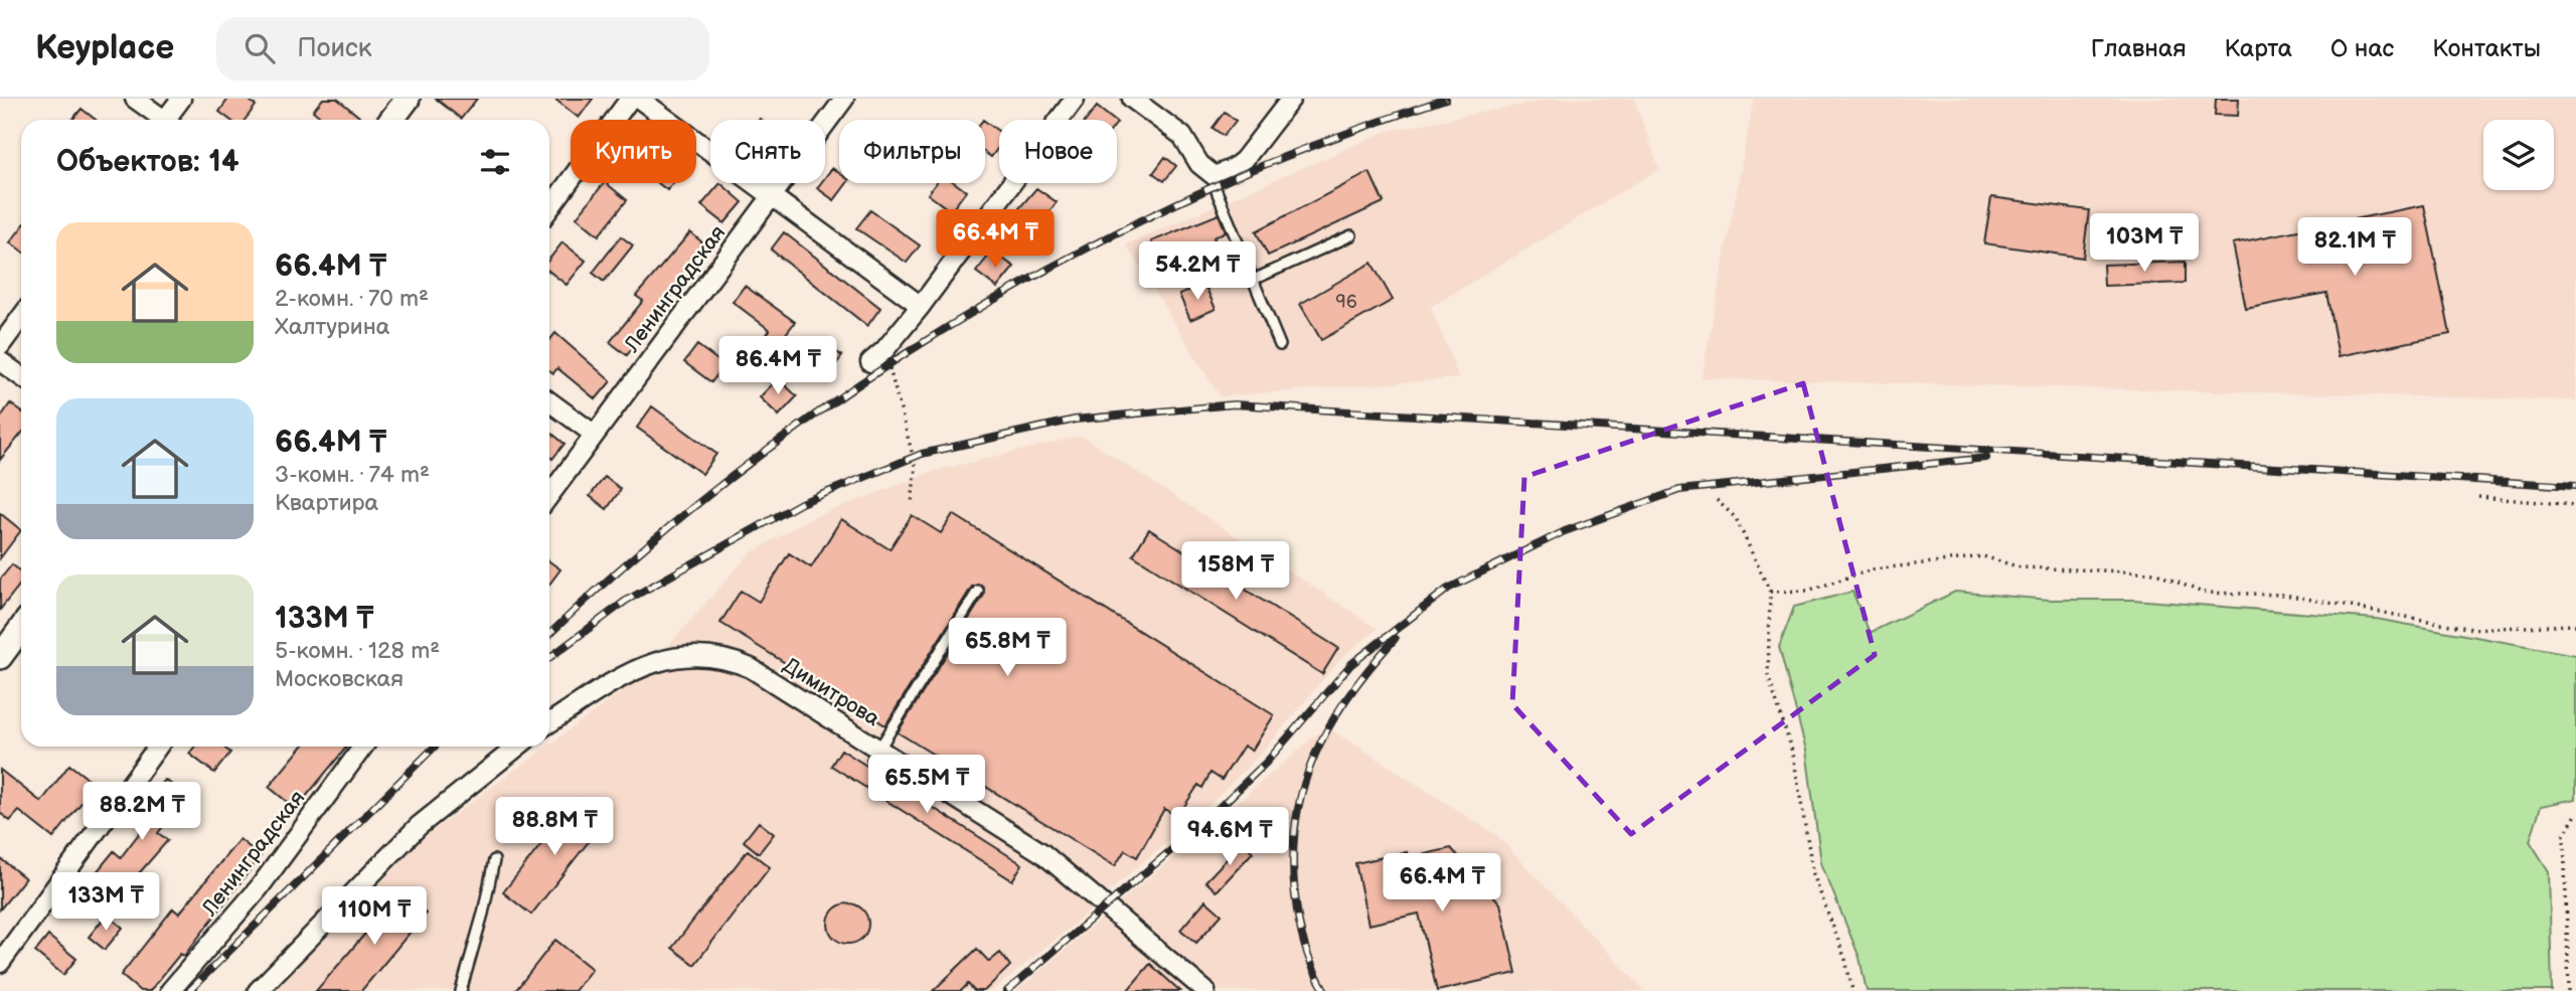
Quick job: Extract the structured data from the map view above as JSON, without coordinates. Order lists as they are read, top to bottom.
{
  "streets": {
    "street": ["Ленинградская", "Димитрова"]
  },
  "house_numbers": ["96"],
  "page": {
    "header": "Keyplace",
    "search": "Поиск",
    "nav": [
      "Главная",
      "Карта",
      "О нас",
      "Контакты"
    ],
    "chip": [
      "Купить",
      "Снять",
      "Фильтры",
      "Новое"
    ],
    "heading": "Объектов: 14",
    "list": [
      {
        "name": "66.4M ₸",
        "note": "2-комн. · 70 m² · Халтурина"
      },
      {
        "name": "66.4M ₸",
        "note": "3-комн. · 74 m² · Квартира"
      },
      {
        "name": "133M ₸",
        "note": "5-комн. · 128 m² · Московская"
      }
    ],
    "price": [
      "66.4M ₸",
      "103M ₸",
      "82.1M ₸",
      "54.2M ₸",
      "86.4M ₸",
      "158M ₸",
      "65.8M ₸",
      "65.5M ₸",
      "88.2M ₸",
      "88.8M ₸",
      "94.6M ₸",
      "66.4M ₸",
      "133M ₸",
      "110M ₸"
    ]
  }
}
